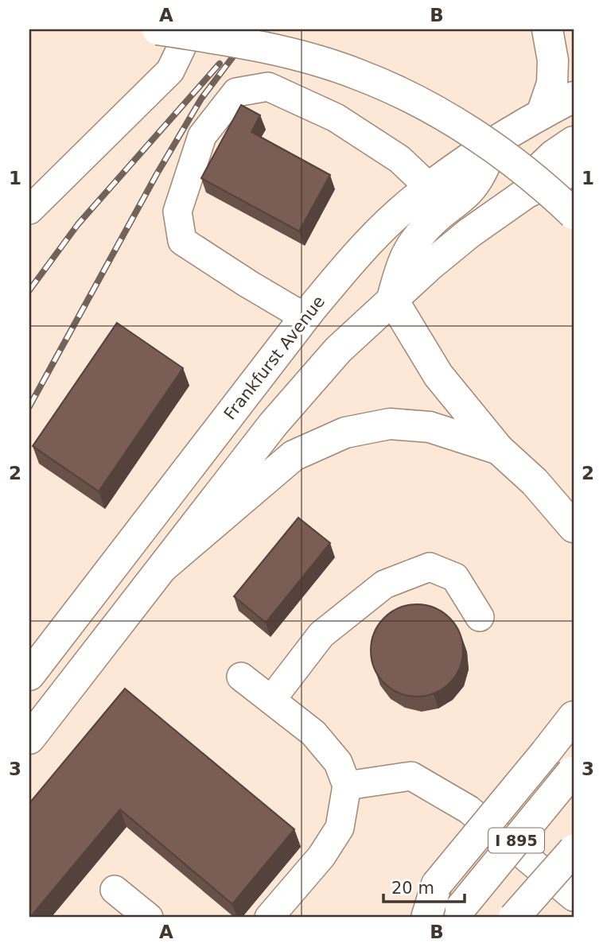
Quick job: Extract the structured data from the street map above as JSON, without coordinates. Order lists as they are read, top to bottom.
{
  "streets": {
    "main road": ["Frankfurst Avenue", "I 895"]
  },
  "scale_bar": "20 m",
  "grid": {
    "columns": ["A", "B"],
    "rows": ["1", "2", "3"]
  }
}
